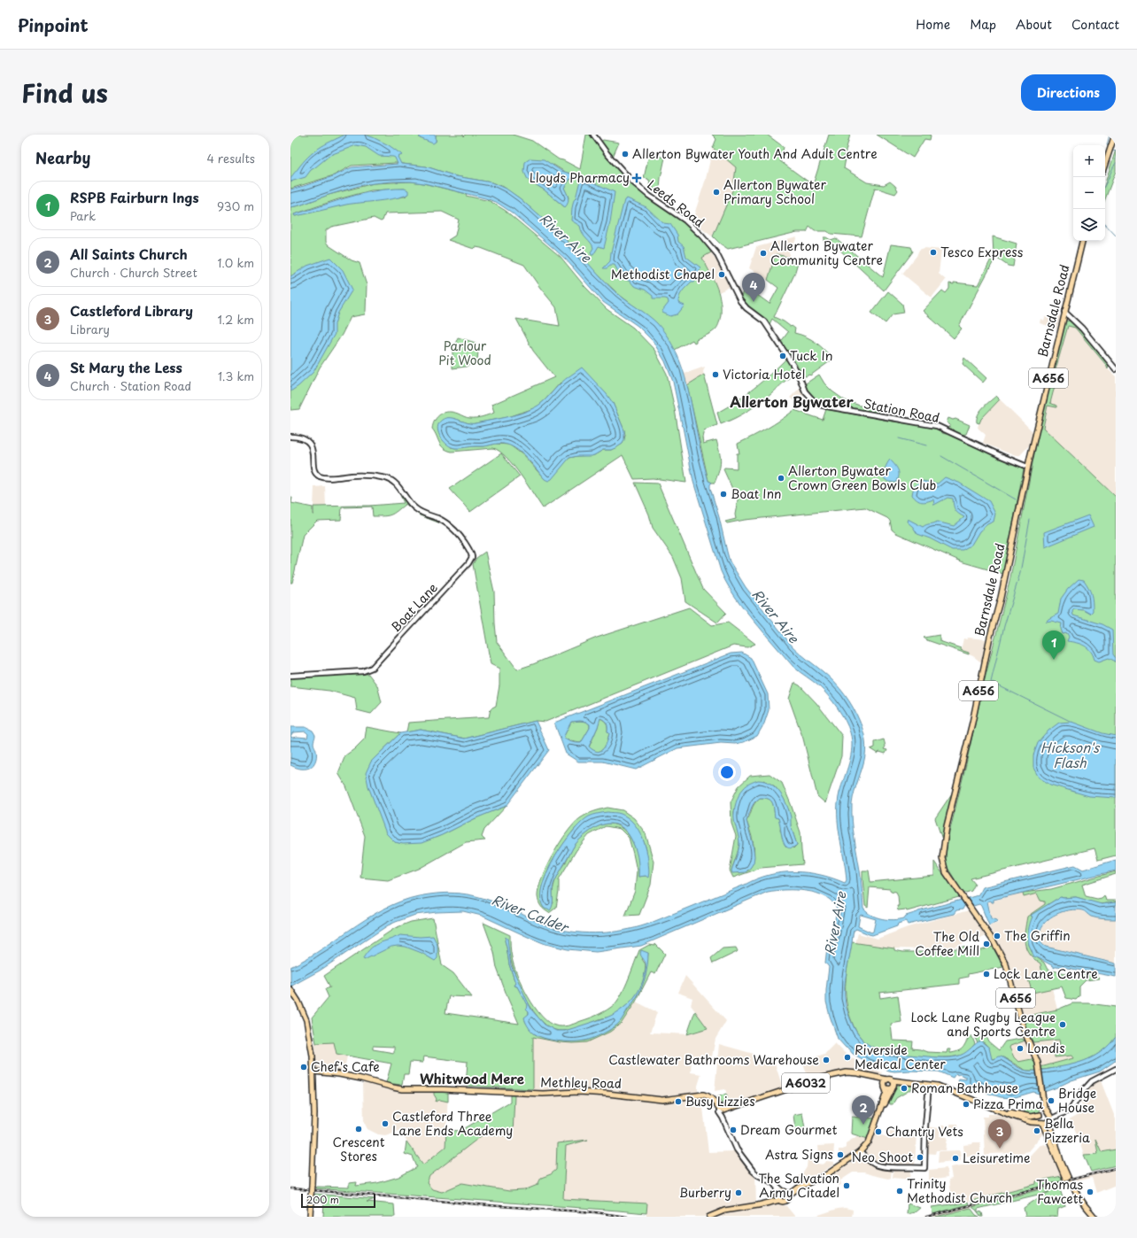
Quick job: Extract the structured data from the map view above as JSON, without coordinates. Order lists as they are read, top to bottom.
{
  "streets": {
    "main road": [
      "Barnsdale Road",
      "A656",
      "Methley Road",
      "A6032"
    ],
    "street": ["Leeds Road", "Station Road", "Boat Lane"]
  },
  "crossings": [
    ["Leeds Road", "Station Road"],
    ["Barnsdale Road", "A656"],
    ["Barnsdale Road", "Station Road"],
    ["A656", "A6032"],
    ["Methley Road", "A6032"]
  ],
  "districts": ["Allerton Bywater", "Whitwood Mere"],
  "water": ["River Aire", "Hickson's Flash", "River Calder"],
  "parks": ["Parlour Pit Wood"],
  "places": {
    "other": [
      "Allerton Bywater Youth And Adult Centre",
      "Allerton Bywater Primary School",
      "Tesco Express",
      "Allerton Bywater Community Centre",
      "Methodist Chapel",
      "Tuck In",
      "Victoria Hotel",
      "Allerton Bywater Crown Green Bowls Club",
      "Boat Inn",
      "The Griffin",
      "The Old Coffee Mill",
      "Lock Lane Centre",
      "Lock Lane Rugby League and Sports Centre",
      "Londis",
      "Riverside Medical Center",
      "Castlewater Bathrooms Warehouse",
      "Chef's Cafe",
      "Roman Bathhouse",
      "Bridge House",
      "Busy Lizzies",
      "Pizza Prima",
      "Castleford Three Lane Ends Academy",
      "Crescent Stores",
      "Dream Gourmet",
      "Bella Pizzeria",
      "Chantry Vets",
      "Astra Signs",
      "Neo Shoot",
      "Leisuretime",
      "The Salvation Army Citadel",
      "Trinity Methodist Church",
      "Thomas Fawcett",
      "Burberry"
    ],
    "health": ["Lloyds Pharmacy"]
  },
  "scale_bar": "200 m",
  "page": {
    "header": "Pinpoint",
    "nav": [
      "Home",
      "Map",
      "About",
      "Contact"
    ],
    "title": "Find us",
    "buttons": "Directions",
    "heading": ["Nearby", "4 results"],
    "map_buttons": ["+", "−"],
    "list": [
      {
        "mark": "1",
        "name": "RSPB Fairburn Ings",
        "note": "Park",
        "value": "930 m"
      },
      {
        "mark": "2",
        "name": "All Saints Church",
        "note": "Church · Church Street",
        "value": "1.0 km"
      },
      {
        "mark": "3",
        "name": "Castleford Library",
        "note": "Library",
        "value": "1.2 km"
      },
      {
        "mark": "4",
        "name": "St Mary the Less",
        "note": "Church · Station Road",
        "value": "1.3 km"
      }
    ],
    "pins": [
      "4",
      "1",
      "2",
      "3"
    ],
    "scale": "200 m"
  }
}
